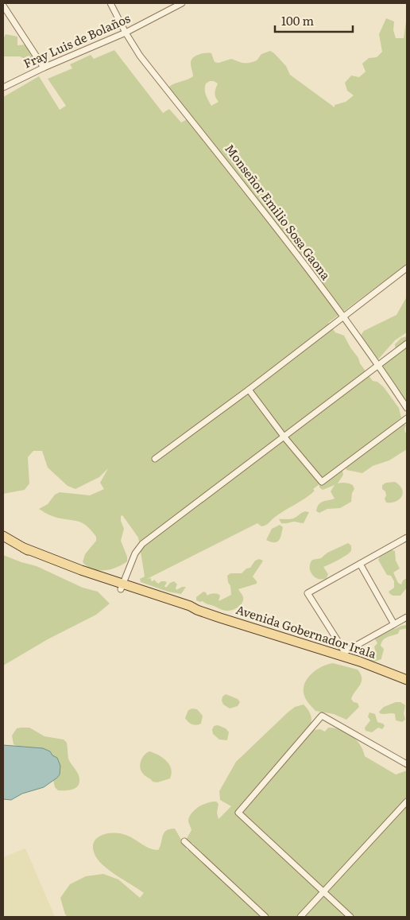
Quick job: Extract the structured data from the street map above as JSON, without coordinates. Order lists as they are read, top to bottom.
{
  "streets": {
    "main road": ["Avenida Gobernador Irala"],
    "street": ["Fray Luis de Bolaños", "Monseñor Emilio Sosa Gaona"]
  },
  "crossings": [
    ["Fray Luis de Bolaños", "Monseñor Emilio Sosa Gaona"]
  ],
  "scale_bar": "100 m"
}
